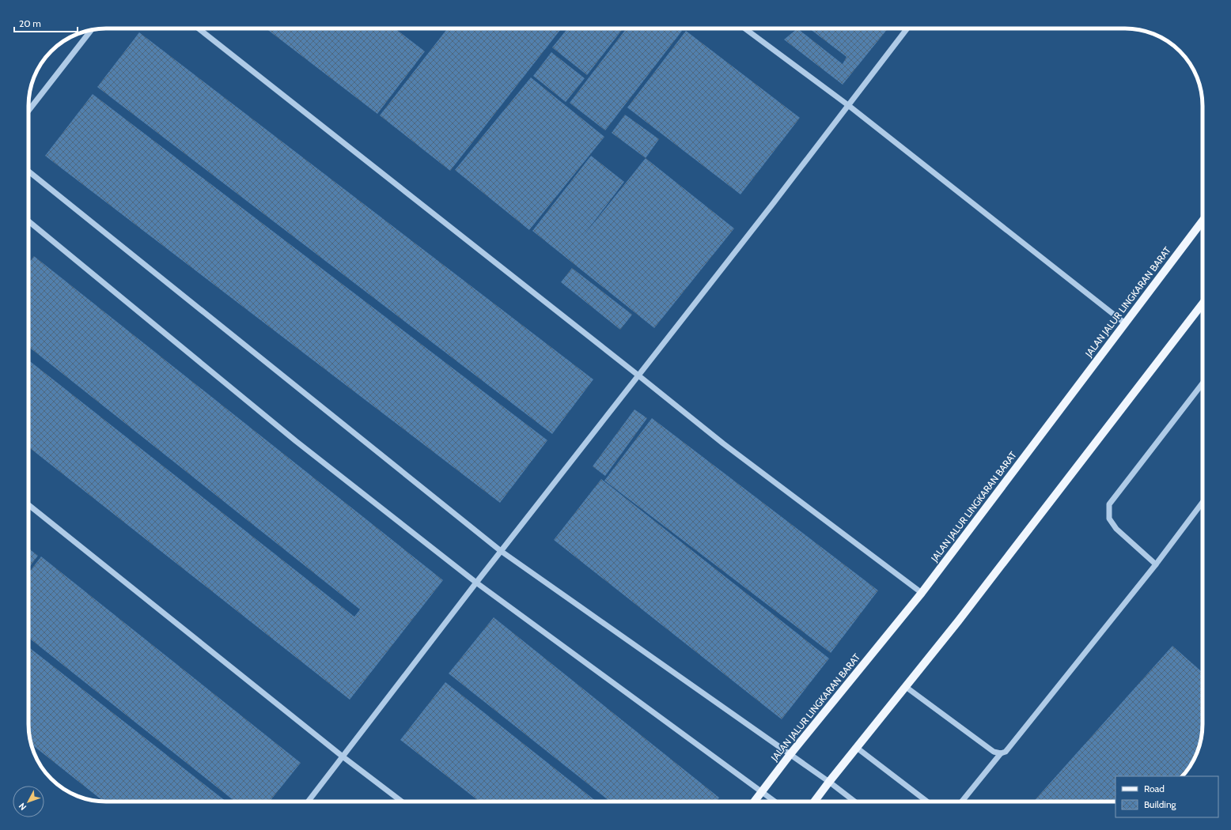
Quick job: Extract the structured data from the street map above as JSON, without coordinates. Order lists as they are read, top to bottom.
{
  "streets": {
    "main road": ["JALAN JALUR LINGKARAN BARAT"]
  },
  "legend": ["Road", "Building"],
  "scale_bar": "20 m",
  "north": "bottom left"
}
